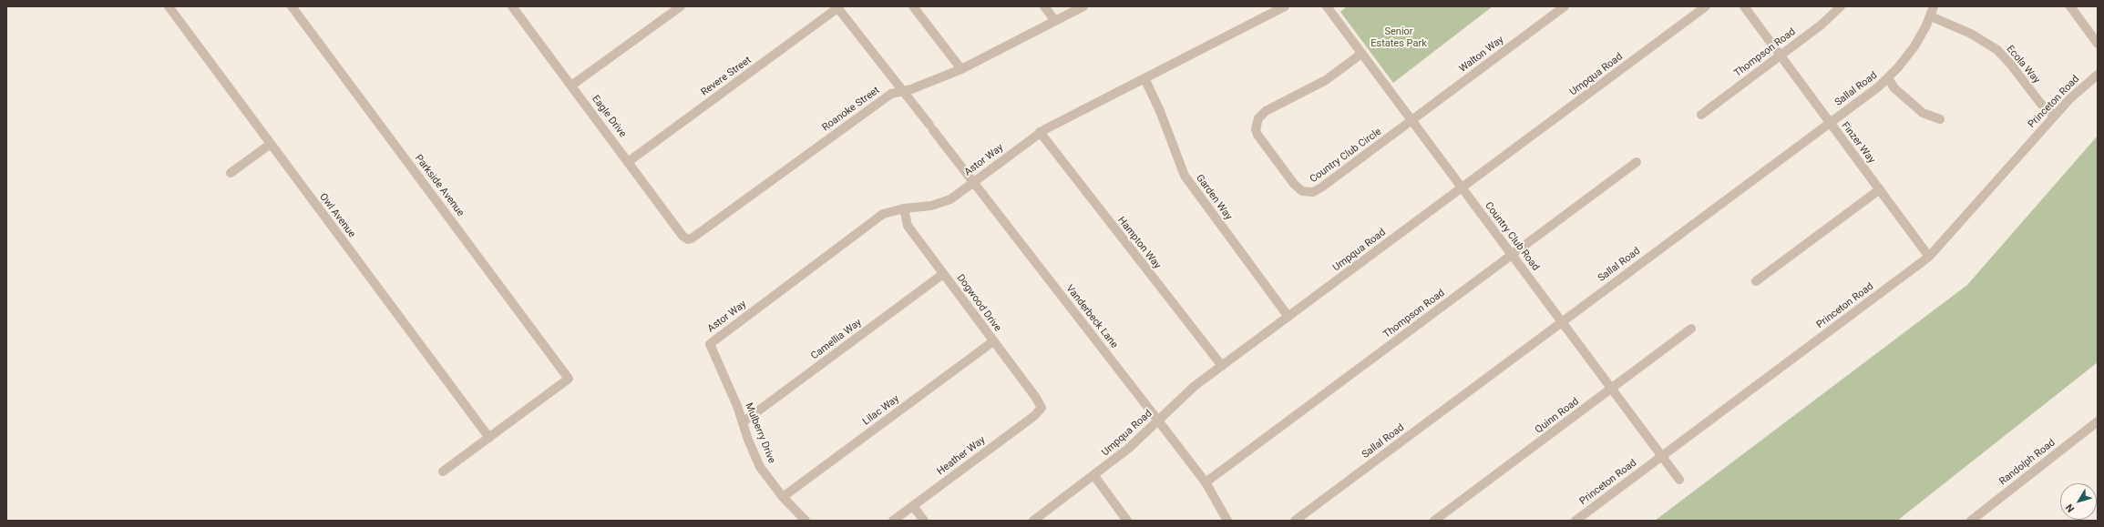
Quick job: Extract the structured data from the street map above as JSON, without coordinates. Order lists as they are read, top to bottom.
{
  "streets": {
    "street": [
      "Thompson Road",
      "Walton Way",
      "Ecola Way",
      "Umpqua Road",
      "Revere Street",
      "Sallal Road",
      "Princeton Road",
      "Roanoke Street",
      "Eagle Drive",
      "Finzer Way",
      "Country Club Circle",
      "Astor Way",
      "Parkside Avenue",
      "Garden Way",
      "Owl Avenue",
      "Country Club Road",
      "Hampton Way",
      "Dogwood Drive",
      "Vanderbeck Lane",
      "Camellia Way",
      "Lilac Way",
      "Quinn Road",
      "Mulberry Drive",
      "Heather Way",
      "Randolph Road"
    ]
  },
  "crossings": [
    ["Thompson Road", "Finzer Way"],
    ["Thompson Road", "Country Club Road"],
    ["Thompson Road", "Vanderbeck Lane"],
    ["Walton Way", "Country Club Circle"],
    ["Walton Way", "Country Club Road"],
    ["Ecola Way", "Sallal Road"],
    ["Ecola Way", "Princeton Road"],
    ["Umpqua Road", "Garden Way"],
    ["Umpqua Road", "Country Club Road"],
    ["Umpqua Road", "Hampton Way"],
    ["Umpqua Road", "Vanderbeck Lane"],
    ["Revere Street", "Eagle Drive"],
    ["Revere Street", "Vanderbeck Lane"],
    ["Sallal Road", "Finzer Way"],
    ["Sallal Road", "Country Club Road"],
    ["Princeton Road", "Finzer Way"],
    ["Princeton Road", "Country Club Road"],
    ["Roanoke Street", "Eagle Drive"],
    ["Roanoke Street", "Vanderbeck Lane"],
    ["Country Club Circle", "Country Club Road"],
    ["Astor Way", "Garden Way"],
    ["Astor Way", "Hampton Way"],
    ["Astor Way", "Dogwood Drive"],
    ["Astor Way", "Vanderbeck Lane"],
    ["Astor Way", "Mulberry Drive"],
    ["Parkside Avenue", "Owl Avenue"],
    ["Country Club Road", "Quinn Road"],
    ["Dogwood Drive", "Camellia Way"],
    ["Dogwood Drive", "Lilac Way"],
    ["Dogwood Drive", "Heather Way"],
    ["Camellia Way", "Mulberry Drive"],
    ["Lilac Way", "Mulberry Drive"]
  ],
  "parks": ["Senior Estates Park"],
  "north": "bottom left"
}
